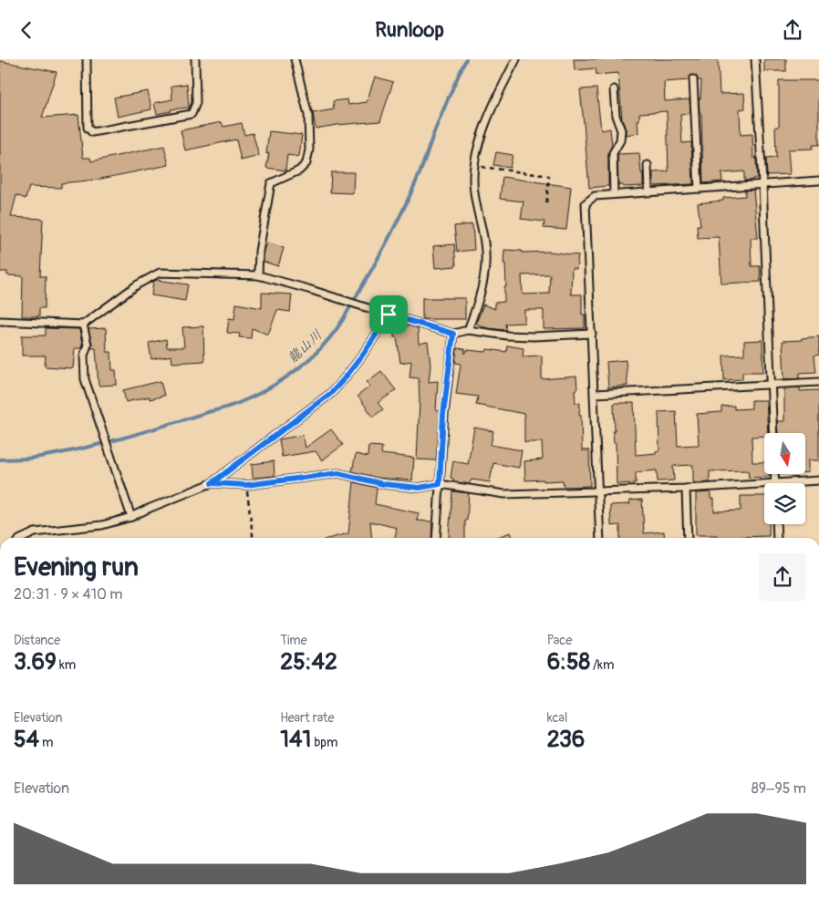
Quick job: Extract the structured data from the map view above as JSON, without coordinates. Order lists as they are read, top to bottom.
{
  "water": ["龍山川"],
  "north": "bottom",
  "page": {
    "header": "Runloop",
    "heading": ["Evening run", "20:31 · 9 × 410 m"],
    "stats": [
      ["Distance", "3.69 km"],
      ["Time", "25:42"],
      ["Pace", "6:58 /km"],
      ["Elevation", "54 m"],
      ["Heart rate", "141 bpm"],
      ["kcal", "236"]
    ],
    "chart": ["Elevation", "89–95 m"]
  }
}
